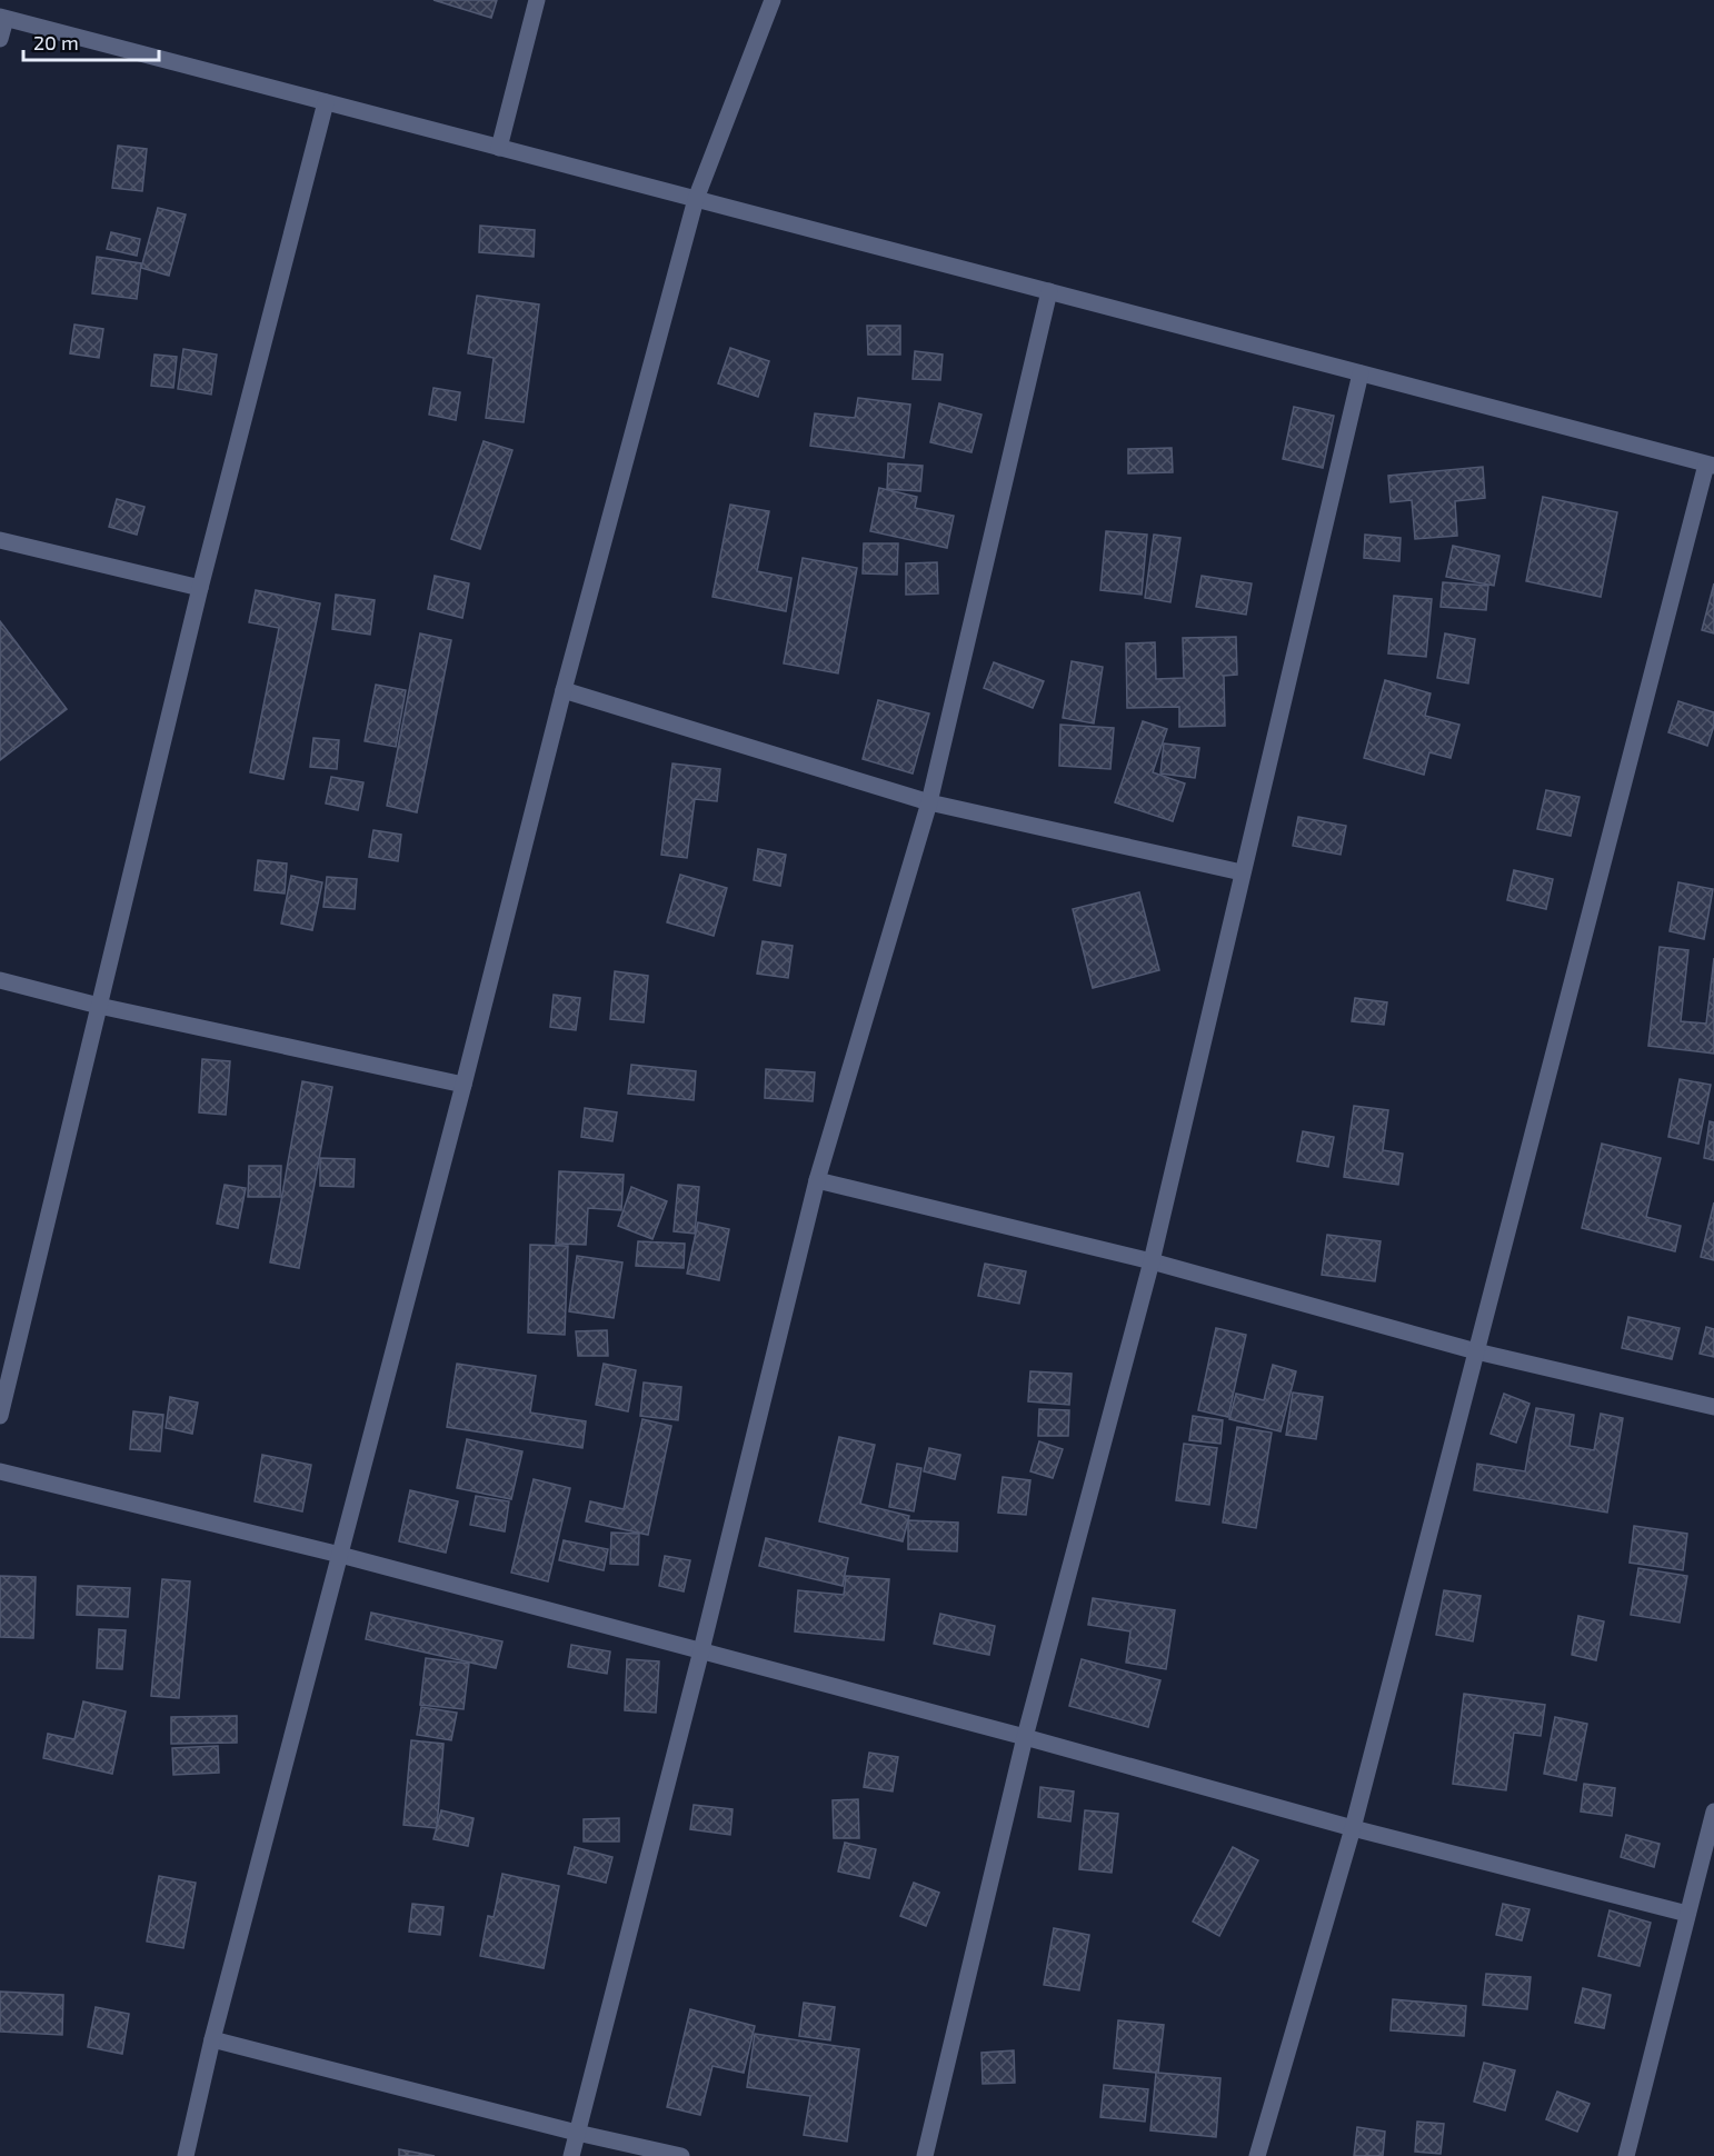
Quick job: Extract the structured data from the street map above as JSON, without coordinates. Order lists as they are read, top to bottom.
{
  "scale_bar": "20 m"
}
